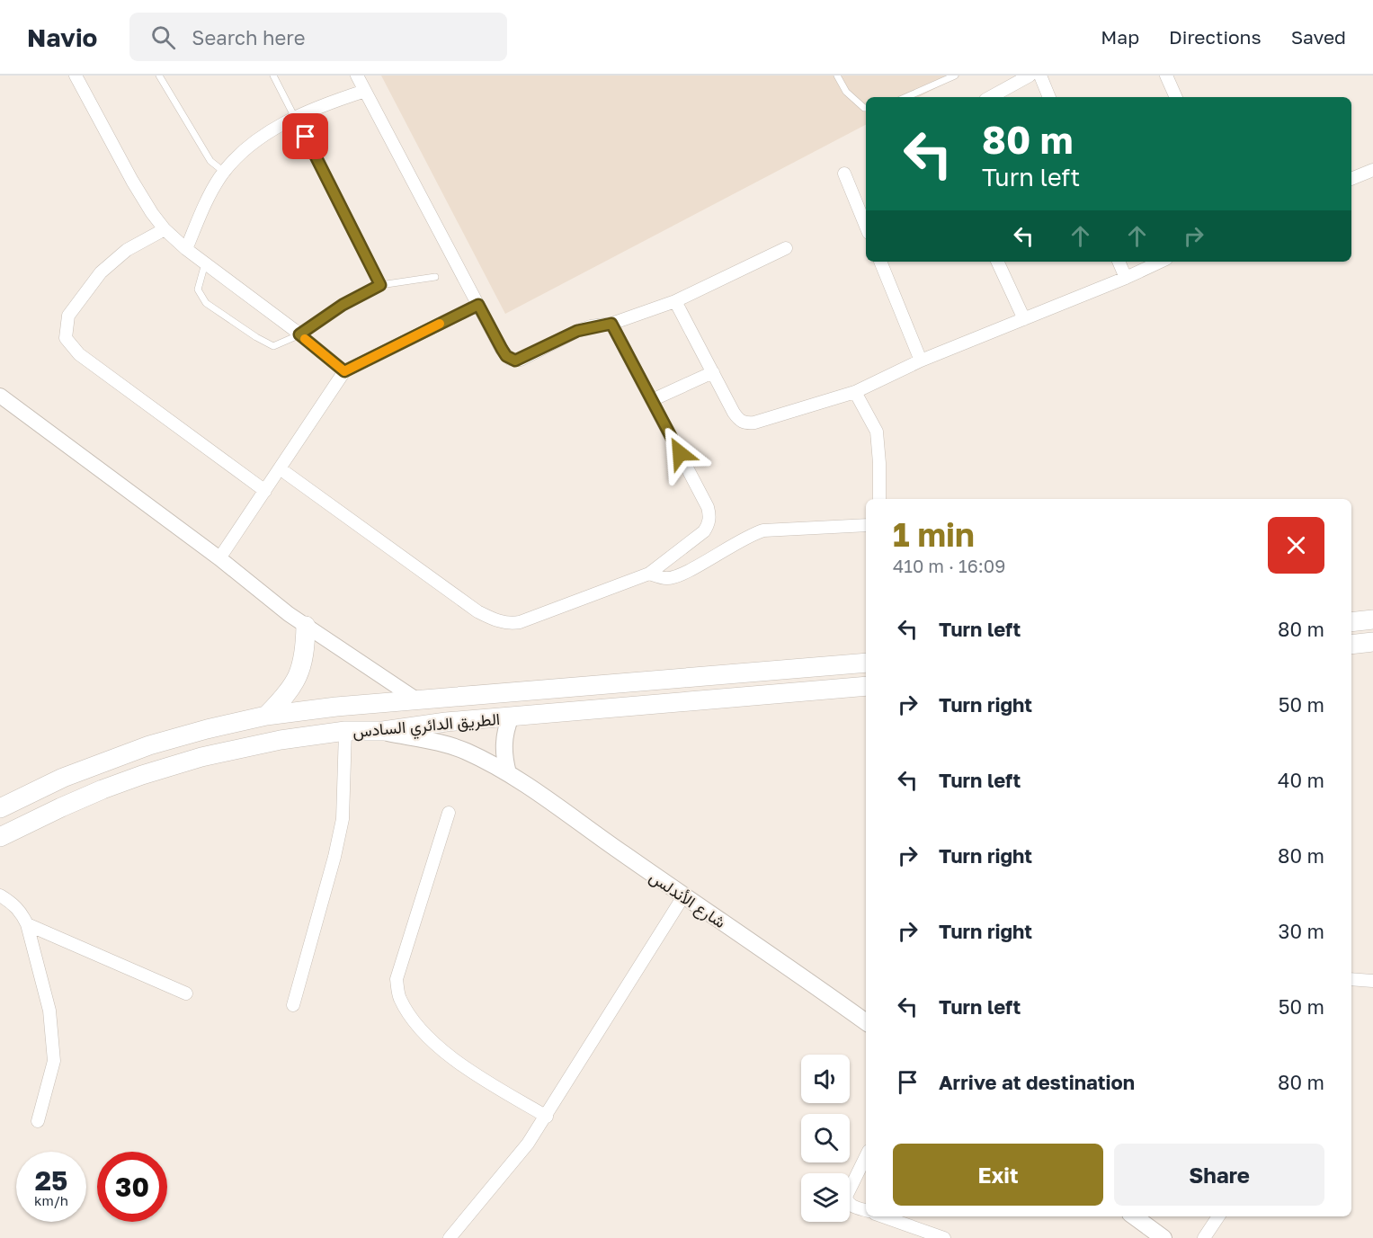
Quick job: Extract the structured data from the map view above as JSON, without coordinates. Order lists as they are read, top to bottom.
{
  "streets": {
    "highway": ["الطريق الدائري السادس"],
    "main road": ["شارع الأندلس"]
  },
  "crossings": [
    ["الطريق الدائري السادس", "شارع الأندلس"]
  ],
  "page": {
    "header": "Navio",
    "search": "Search here",
    "nav": ["Map", "Directions", "Saved"],
    "turn": ["80 m", "Turn left"],
    "heading": ["1 min", "410 m · 16:09"],
    "list": [
      {
        "name": "Turn left",
        "value": "80 m"
      },
      {
        "name": "Turn right",
        "value": "50 m"
      },
      {
        "name": "Turn left",
        "value": "40 m"
      },
      {
        "name": "Turn right",
        "value": "80 m"
      },
      {
        "name": "Turn right",
        "value": "30 m"
      },
      {
        "name": "Turn left",
        "value": "50 m"
      },
      {
        "name": "Arrive at destination",
        "value": "80 m"
      }
    ],
    "buttons": ["Exit", "Share"],
    "speed": "25 km/h",
    "limit": "30"
  }
}
